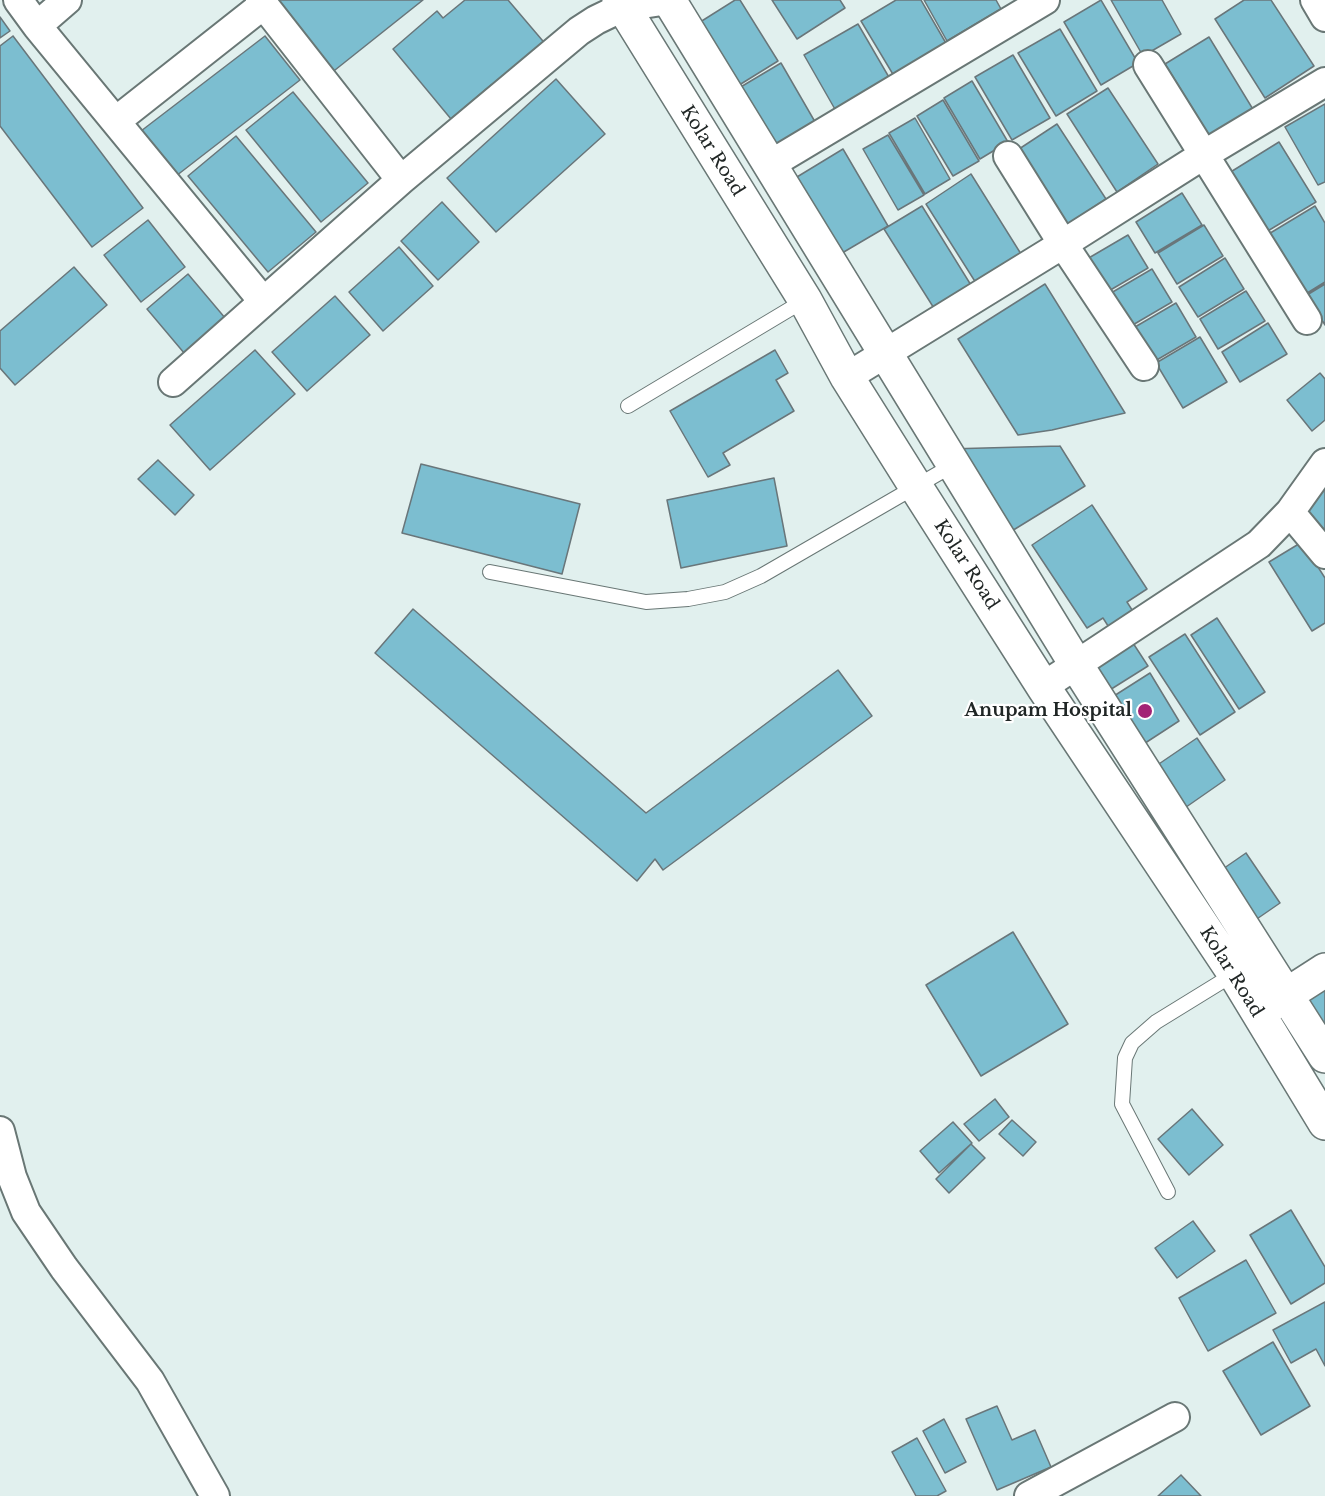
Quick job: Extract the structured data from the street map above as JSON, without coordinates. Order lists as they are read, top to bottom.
{
  "streets": {
    "main road": ["Kolar Road"]
  },
  "places": ["Anupam Hospital"]
}
